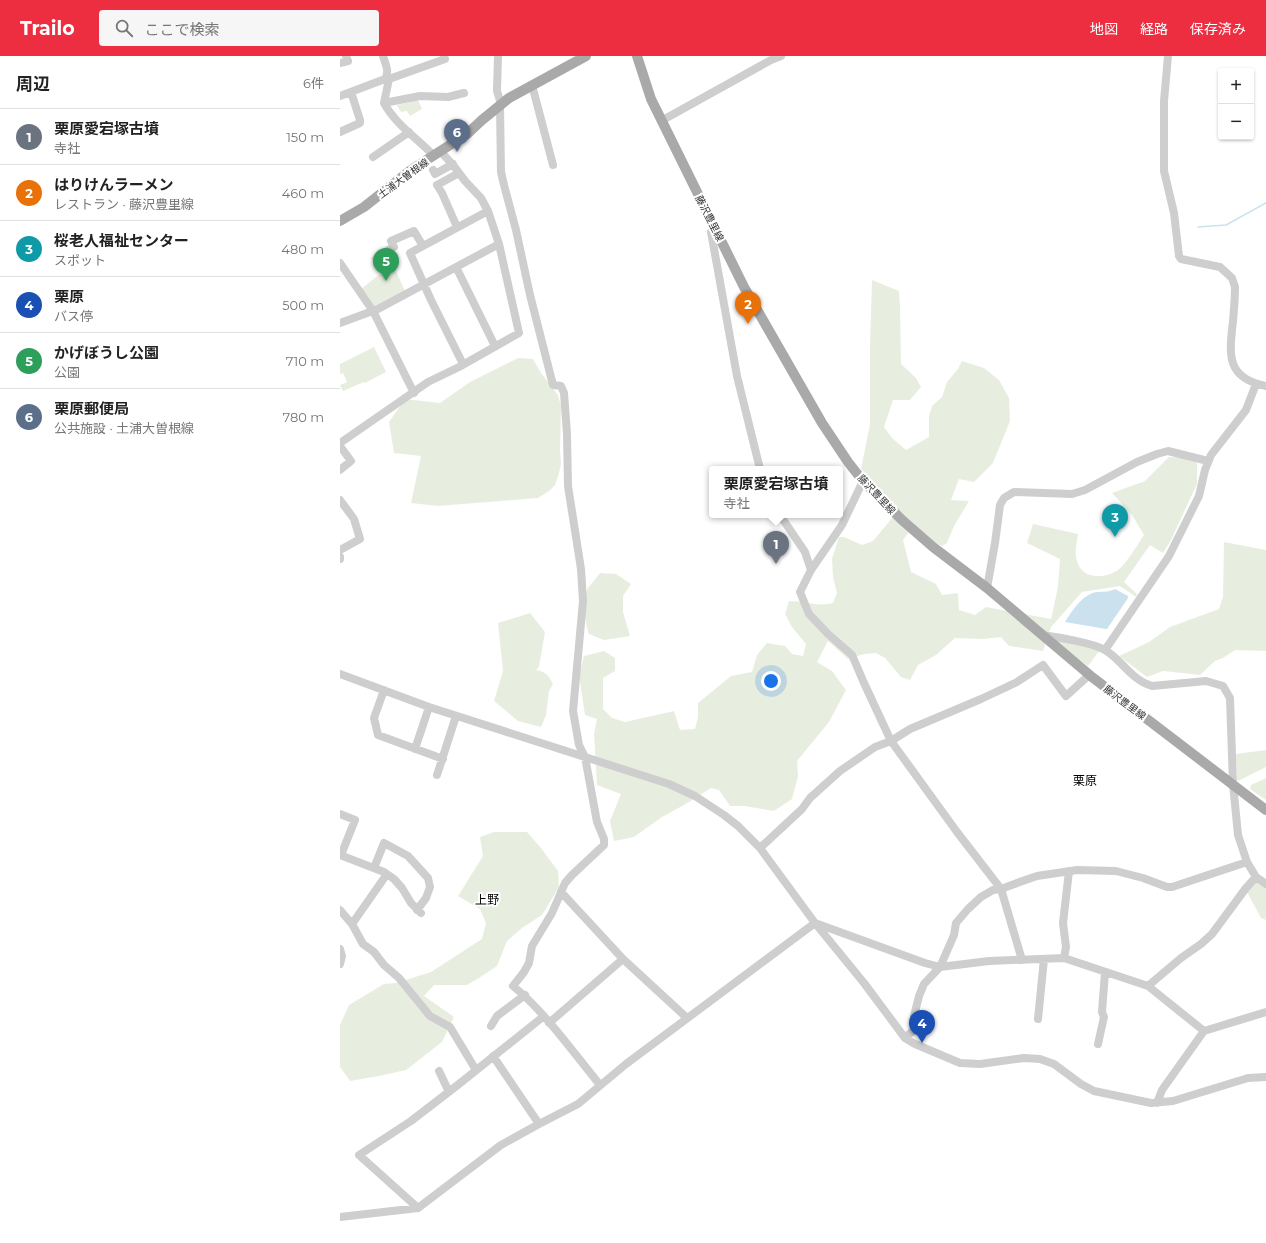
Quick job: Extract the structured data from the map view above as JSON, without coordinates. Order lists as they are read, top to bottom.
{
  "streets": {
    "main road": ["土浦大曽根線", "藤沢豊里線"]
  },
  "districts": ["栗原", "上野"],
  "page": {
    "header": "Trailo",
    "search": "ここで検索",
    "nav": ["地図", "経路", "保存済み"],
    "heading": ["周辺", "6件"],
    "map_buttons": ["+", "−"],
    "list": [
      {
        "mark": "1",
        "name": "栗原愛宕塚古墳",
        "note": "寺社",
        "value": "150 m"
      },
      {
        "mark": "2",
        "name": "はりけんラーメン",
        "note": "レストラン · 藤沢豊里線",
        "value": "460 m"
      },
      {
        "mark": "3",
        "name": "桜老人福祉センター",
        "note": "スポット",
        "value": "480 m"
      },
      {
        "mark": "4",
        "name": "栗原",
        "note": "バス停",
        "value": "500 m"
      },
      {
        "mark": "5",
        "name": "かげぼうし公園",
        "note": "公園",
        "value": "710 m"
      },
      {
        "mark": "6",
        "name": "栗原郵便局",
        "note": "公共施設 · 土浦大曽根線",
        "value": "780 m"
      }
    ],
    "pins": [
      "6",
      "5",
      "2",
      "3",
      "1",
      "4"
    ],
    "popup": ["栗原愛宕塚古墳", "寺社"]
  }
}
